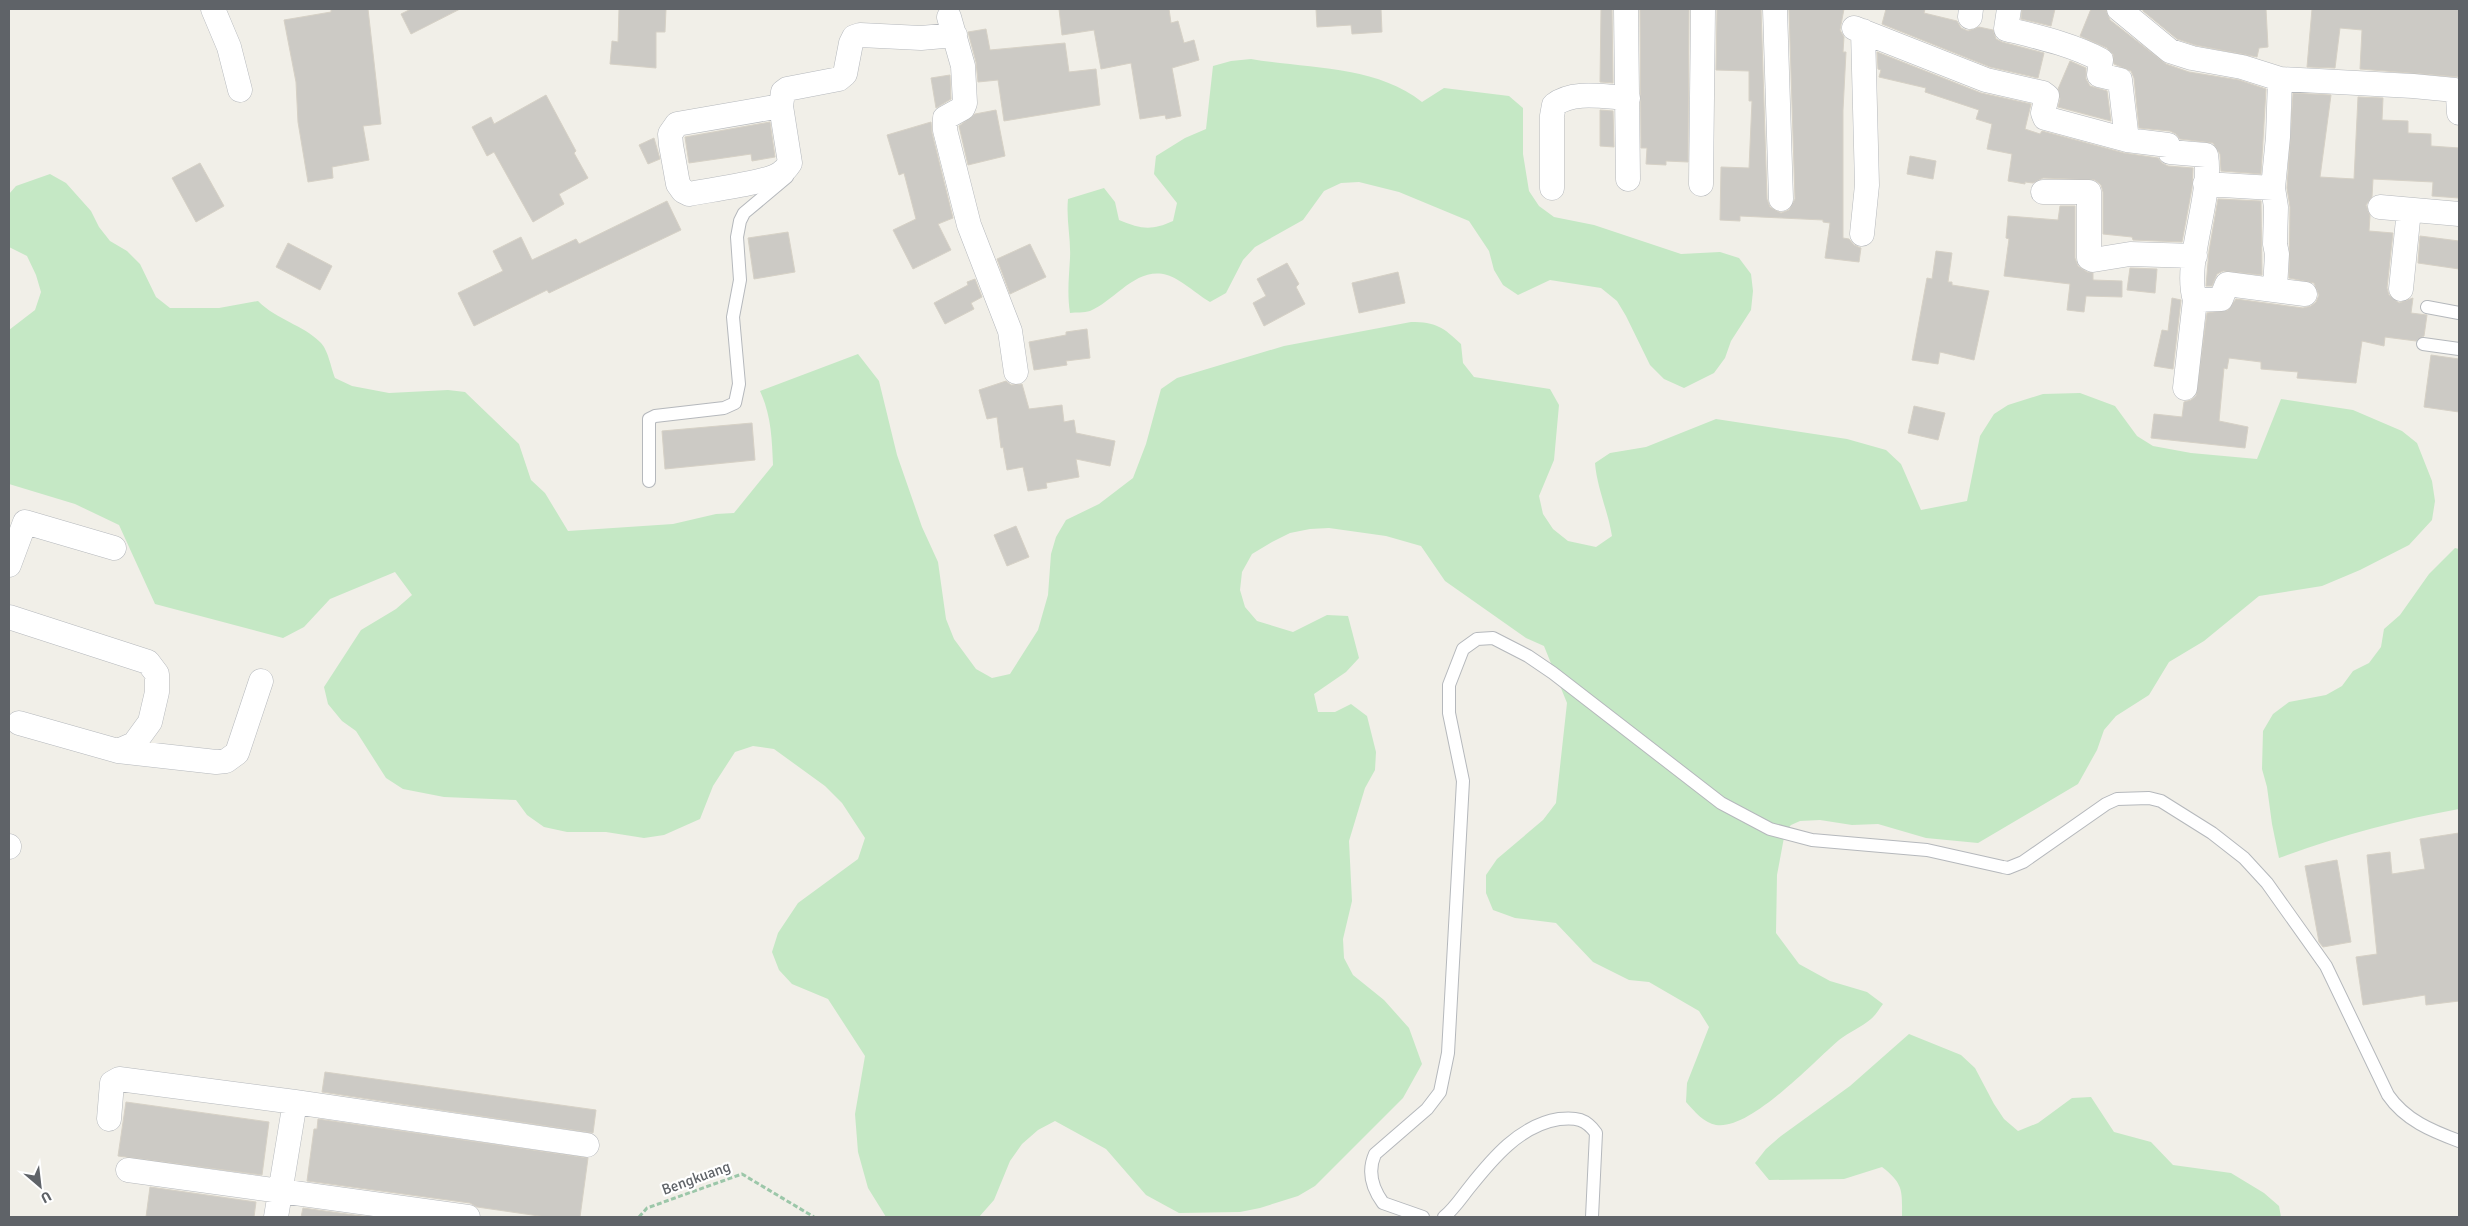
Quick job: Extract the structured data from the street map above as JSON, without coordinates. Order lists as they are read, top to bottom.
{
  "streets": {
    "path": ["Bengkuang"]
  },
  "north": "bottom right"
}
